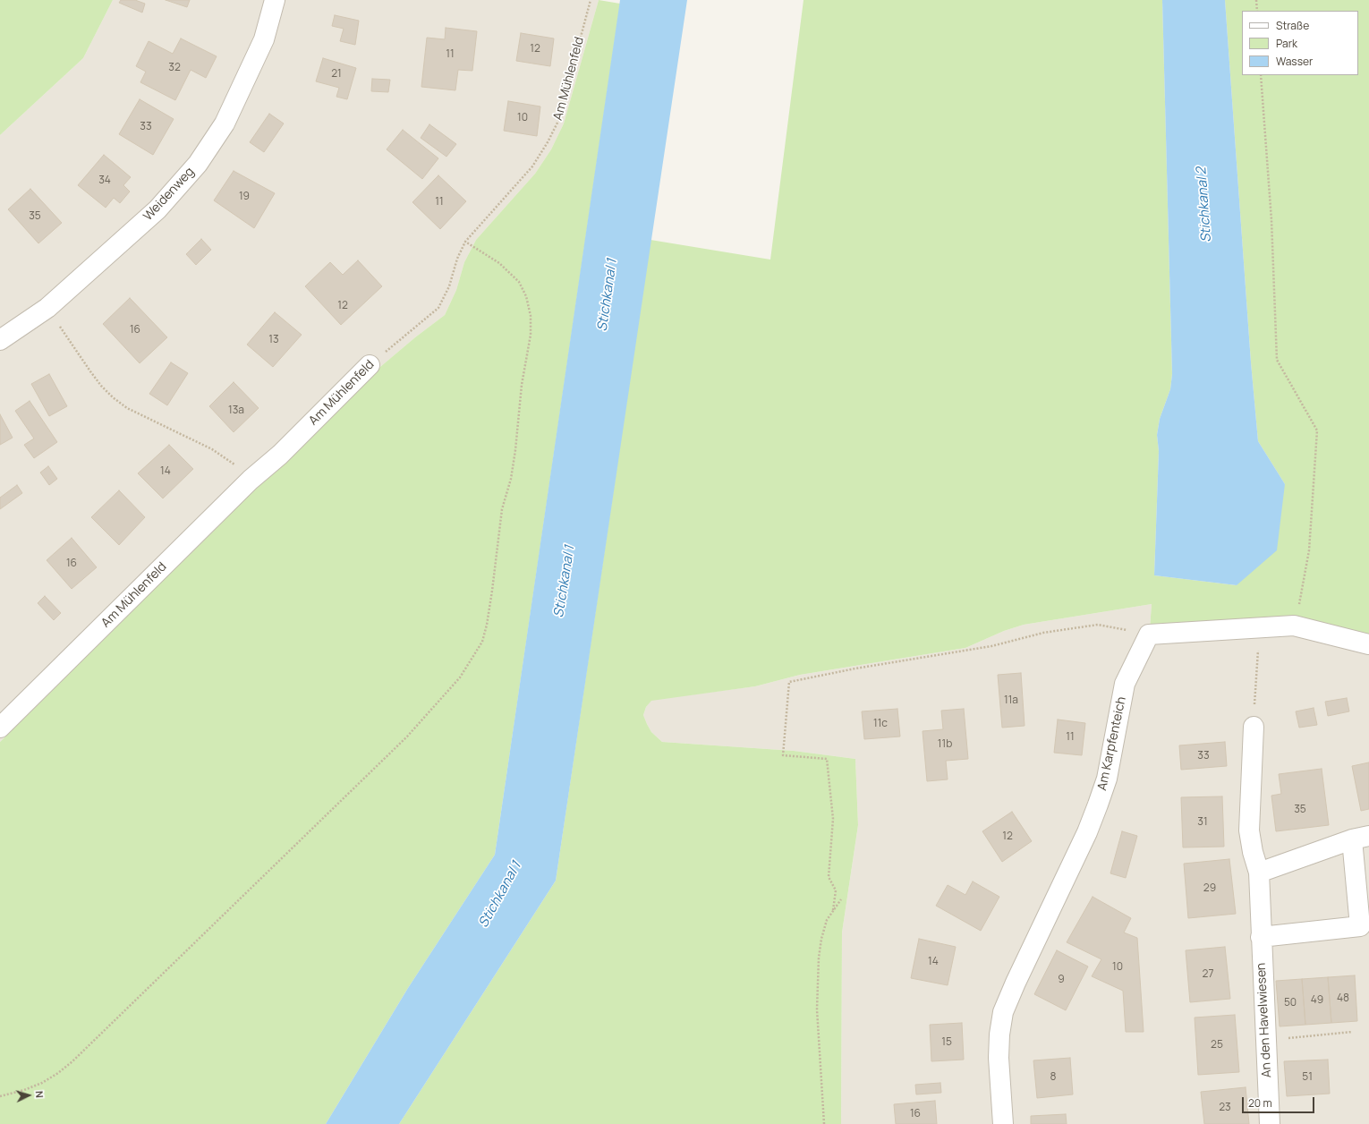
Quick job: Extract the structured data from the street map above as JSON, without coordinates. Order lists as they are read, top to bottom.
{
  "streets": {
    "street": [
      "Am Mühlenfeld",
      "Weidenweg",
      "Am Karpfenteich",
      "An den Havelwiesen"
    ]
  },
  "water": ["Stichkanal 2", "Stichkanal 1"],
  "house_numbers": [
    "12",
    "11",
    "32",
    "21",
    "10",
    "33",
    "34",
    "19",
    "11",
    "35",
    "12",
    "16",
    "13",
    "13a",
    "14",
    "16",
    "11a",
    "11c",
    "11",
    "11b",
    "33",
    "35",
    "31",
    "12",
    "29",
    "14",
    "10",
    "27",
    "9",
    "48",
    "49",
    "50",
    "15",
    "25",
    "8",
    "51",
    "23",
    "16"
  ],
  "legend": ["Straße", "Park", "Wasser"],
  "scale_bar": "20 m",
  "north": "right"
}
